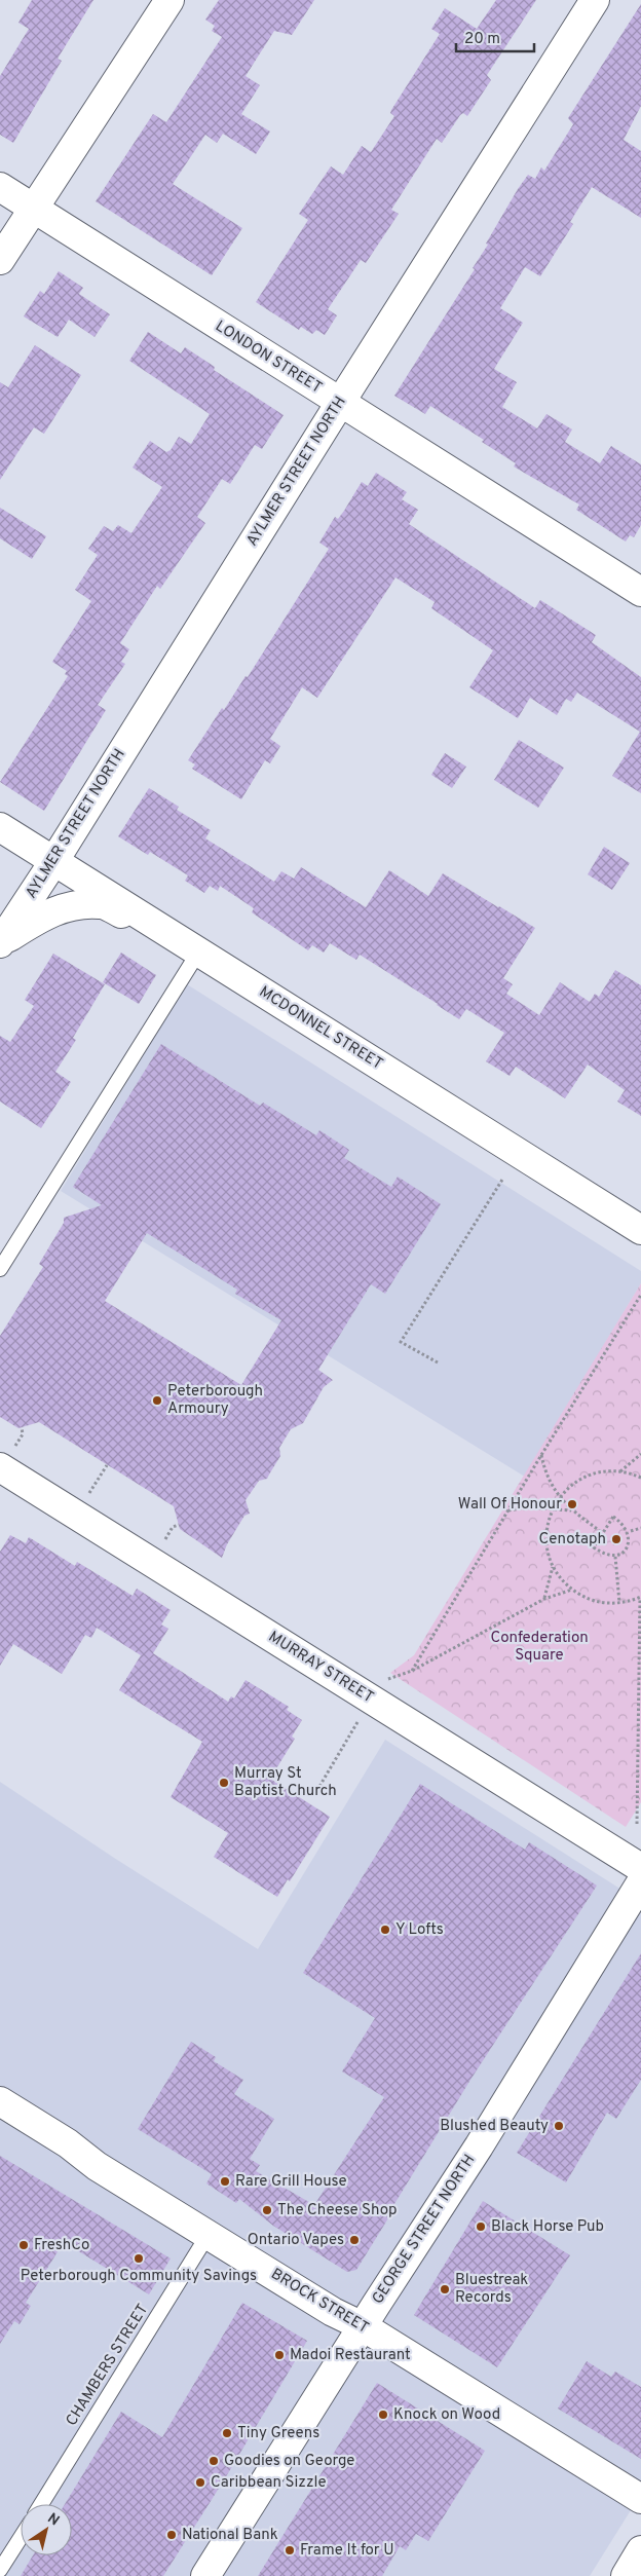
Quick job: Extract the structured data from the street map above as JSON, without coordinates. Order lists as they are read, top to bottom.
{
  "streets": {
    "street": [
      "LONDON STREET",
      "AYLMER STREET NORTH",
      "MCDONNEL STREET",
      "MURRAY STREET",
      "GEORGE STREET NORTH",
      "BROCK STREET"
    ],
    "lane": ["CHAMBERS STREET"]
  },
  "crossings": [
    ["LONDON STREET", "AYLMER STREET NORTH"],
    ["AYLMER STREET NORTH", "MCDONNEL STREET"],
    ["GEORGE STREET NORTH", "BROCK STREET"],
    ["BROCK STREET", "CHAMBERS STREET"]
  ],
  "parks": ["Confederation Square"],
  "places": [
    "Peterborough Armoury",
    "Wall Of Honour",
    "Cenotaph",
    "Murray St Baptist Church",
    "Y Lofts",
    "Blushed Beauty",
    "Rare Grill House",
    "The Cheese Shop",
    "Black Horse Pub",
    "Ontario Vapes",
    "FreshCo",
    "Peterborough Community Savings",
    "Bluestreak Records",
    "Madoi Restaurant",
    "Knock on Wood",
    "Tiny Greens",
    "Goodies on George",
    "Caribbean Sizzle",
    "National Bank",
    "Frame It for U"
  ],
  "scale_bar": "20 m",
  "north": "top right"
}
